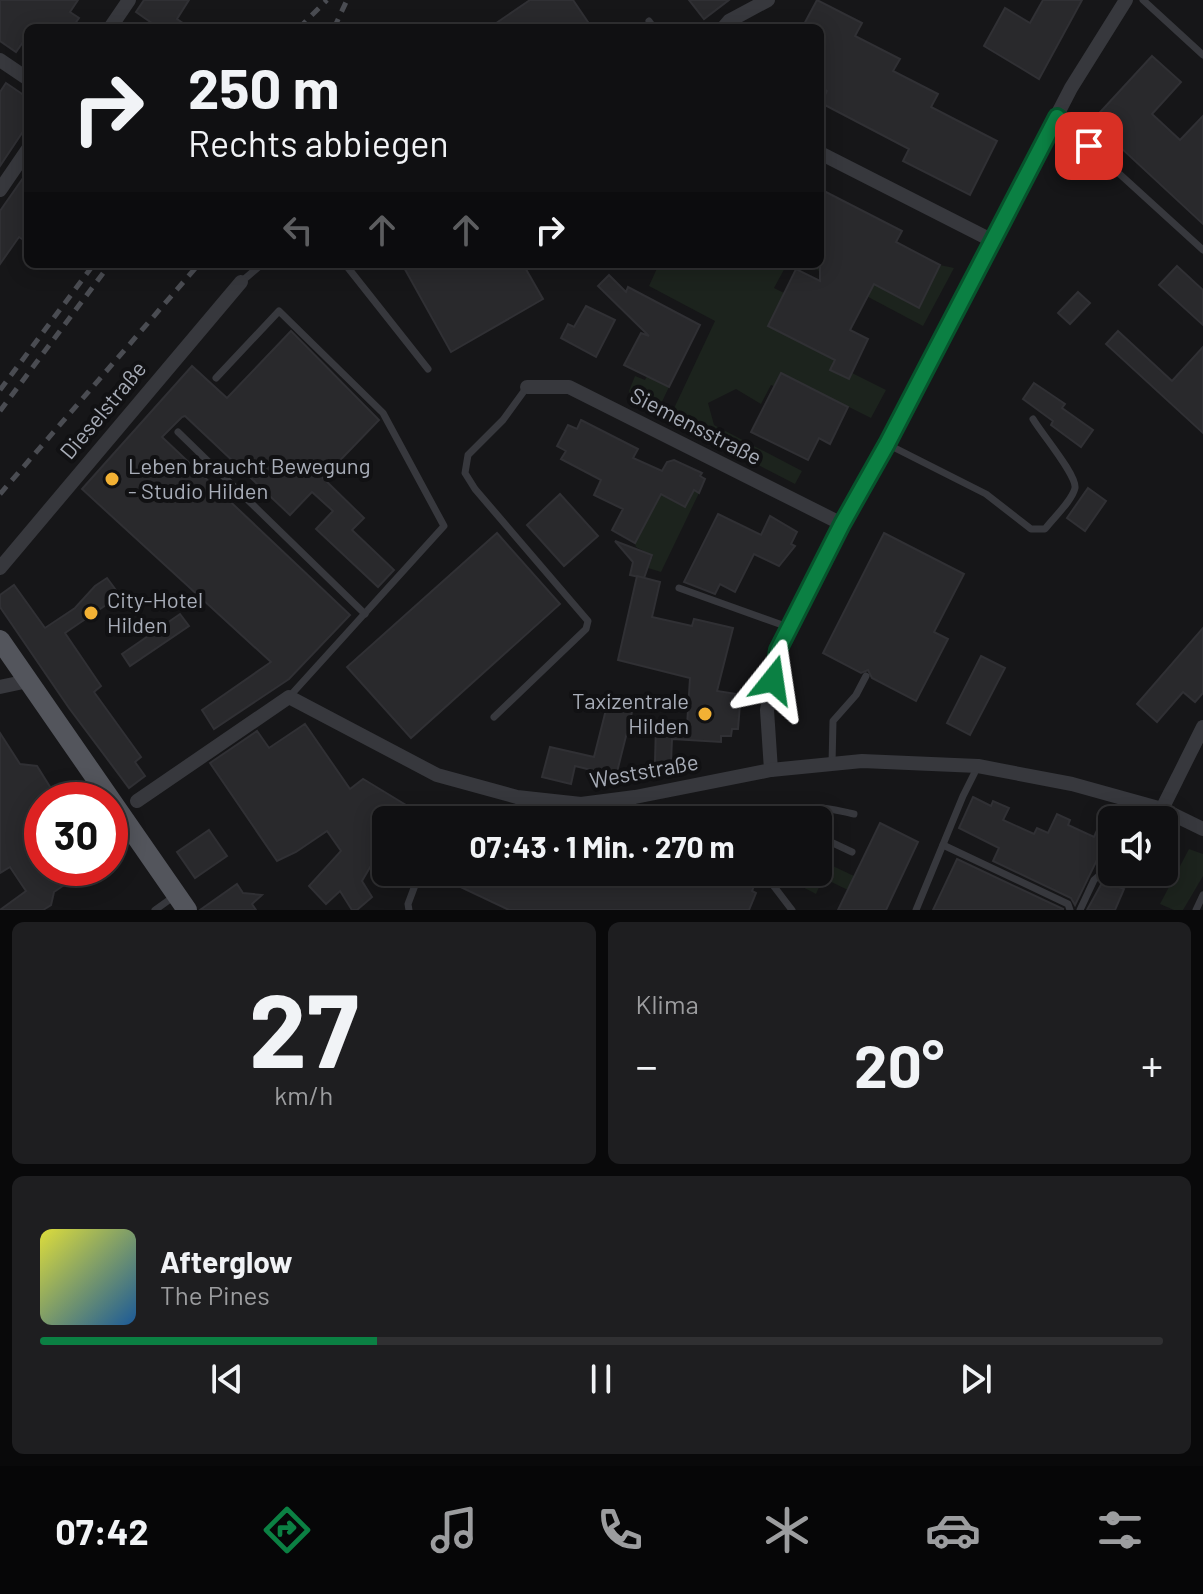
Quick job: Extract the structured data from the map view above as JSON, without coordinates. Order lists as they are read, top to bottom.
{
  "streets": {
    "street": ["Dieselstraße", "Siemensstraße", "Weststraße"]
  },
  "places": ["Leben braucht Bewegung - Studio Hilden", "City-Hotel Hilden", "Taxizentrale Hilden"],
  "page": {
    "turn": ["250 m", "Rechts abbiegen"],
    "limit": "30",
    "trip": "07:43 · 1 Min. · 270 m",
    "tile": [
      ["27", "km/h"],
      "Klima"
    ],
    "heat": ["−", "20°", "+"],
    "song": ["Afterglow", "The Pines"],
    "tabs": "07:42"
  }
}
